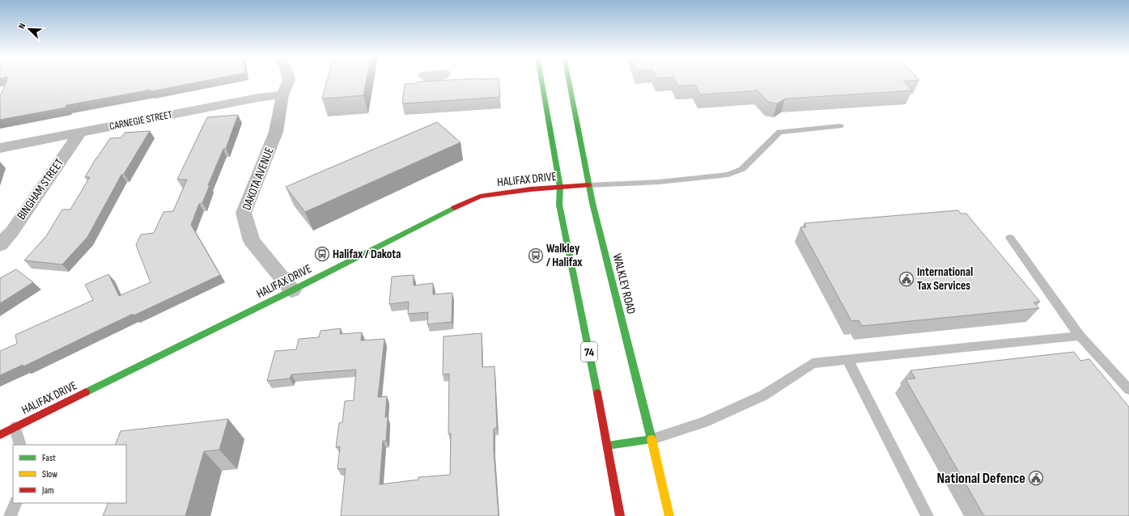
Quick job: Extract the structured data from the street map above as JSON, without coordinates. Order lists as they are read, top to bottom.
{
  "streets": {
    "main road": ["HALIFAX DRIVE", "WALKLEY ROAD", "74"],
    "street": ["CARNEGIE STREET", "DAKOTA AVENUE", "BINGHAM STREET"]
  },
  "crossings": [
    ["CARNEGIE STREET", "DAKOTA AVENUE"],
    ["CARNEGIE STREET", "BINGHAM STREET"],
    ["DAKOTA AVENUE", "HALIFAX DRIVE"],
    ["HALIFAX DRIVE", "WALKLEY ROAD"],
    ["HALIFAX DRIVE", "74"]
  ],
  "places": {
    "bus stop": ["Halifax / Dakota", "Walkley / Halifax"],
    "public building": ["International Tax Services", "National Defence"]
  },
  "legend": ["Fast", "Slow", "Jam"],
  "north": "top left"
}
